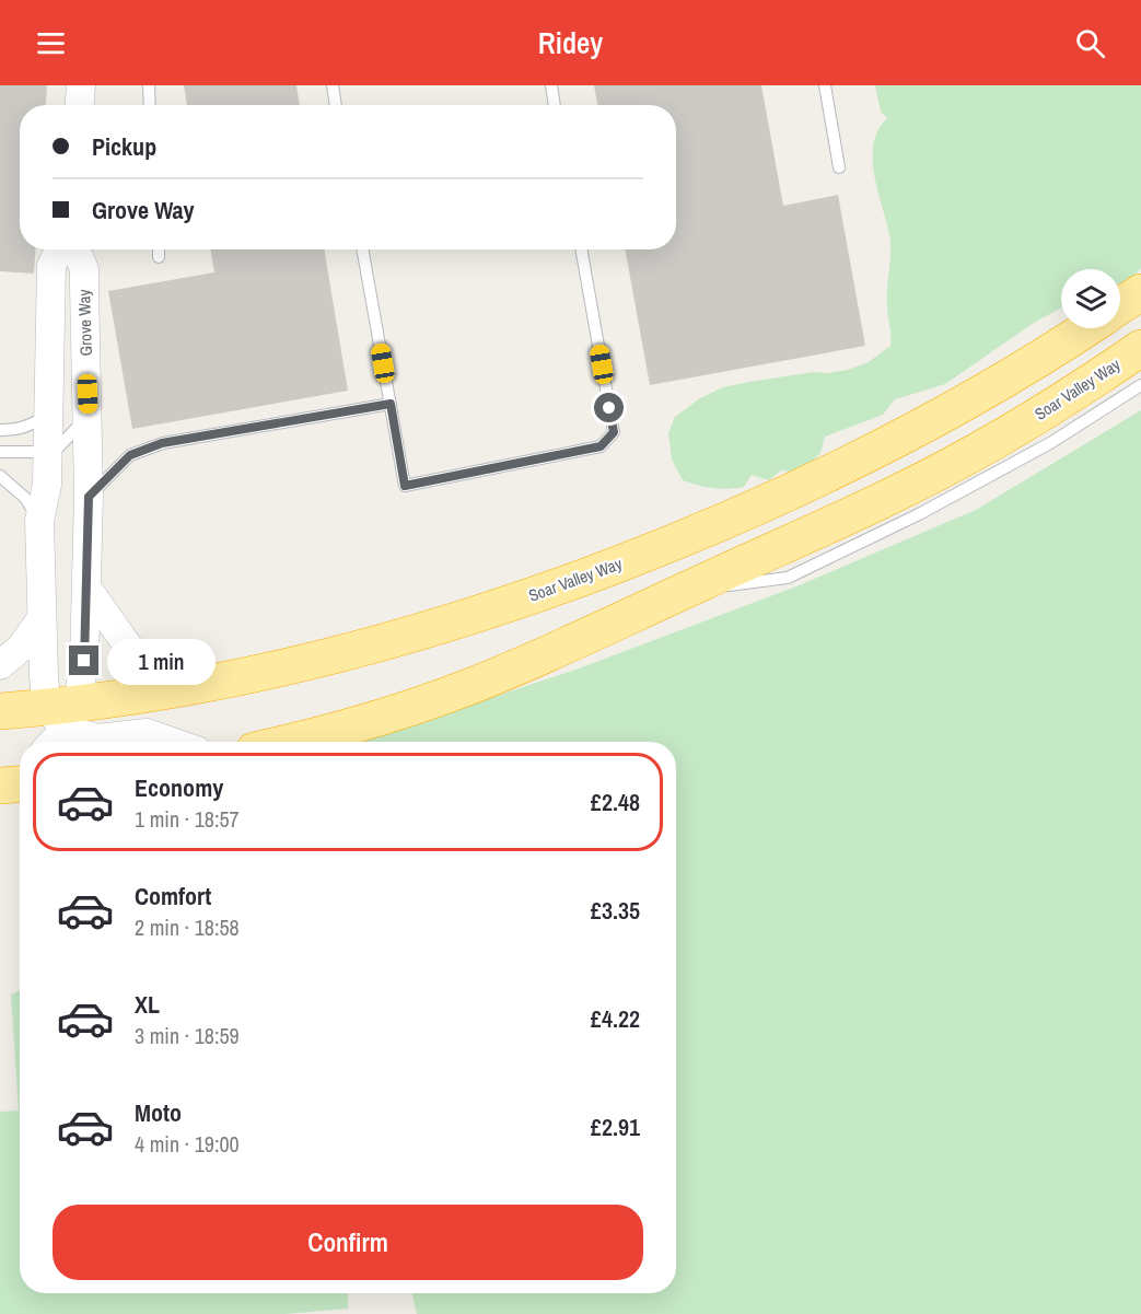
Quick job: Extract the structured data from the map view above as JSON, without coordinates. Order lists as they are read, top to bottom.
{
  "streets": {
    "highway": ["Soar Valley Way"],
    "street": ["Grove Way"]
  },
  "crossings": [
    ["Grove Way", "Soar Valley Way"]
  ],
  "page": {
    "header": "Ridey",
    "banner": ["Pickup", "Grove Way"],
    "bubble": "1 min",
    "list": [
      {
        "name": "Economy",
        "note": "1 min · 18:57",
        "value": "£2.48"
      },
      {
        "name": "Comfort",
        "note": "2 min · 18:58",
        "value": "£3.35"
      },
      {
        "name": "XL",
        "note": "3 min · 18:59",
        "value": "£4.22"
      },
      {
        "name": "Moto",
        "note": "4 min · 19:00",
        "value": "£2.91"
      }
    ],
    "buttons": "Confirm"
  }
}
